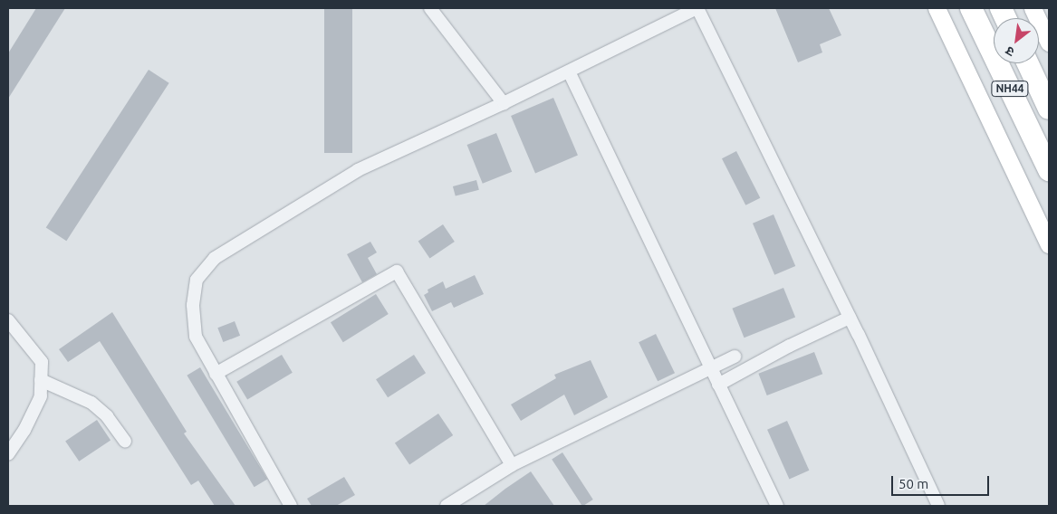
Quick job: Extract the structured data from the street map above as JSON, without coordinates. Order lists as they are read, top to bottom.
{
  "streets": {
    "highway": ["NH44"]
  },
  "scale_bar": "50 m",
  "north": "bottom left"
}
